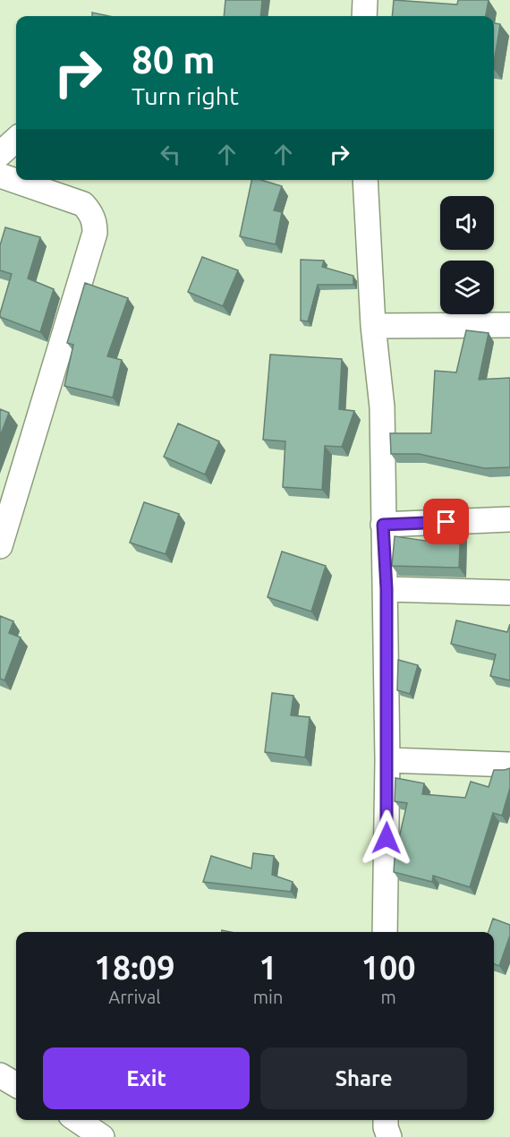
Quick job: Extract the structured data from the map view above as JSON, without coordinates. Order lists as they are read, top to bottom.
{
  "page": {
    "turn": ["80 m", "Turn right"],
    "eta": [
      "18:09",
      "Arrival",
      "1",
      "min",
      "100",
      "m"
    ],
    "buttons": ["Exit", "Share"]
  }
}
